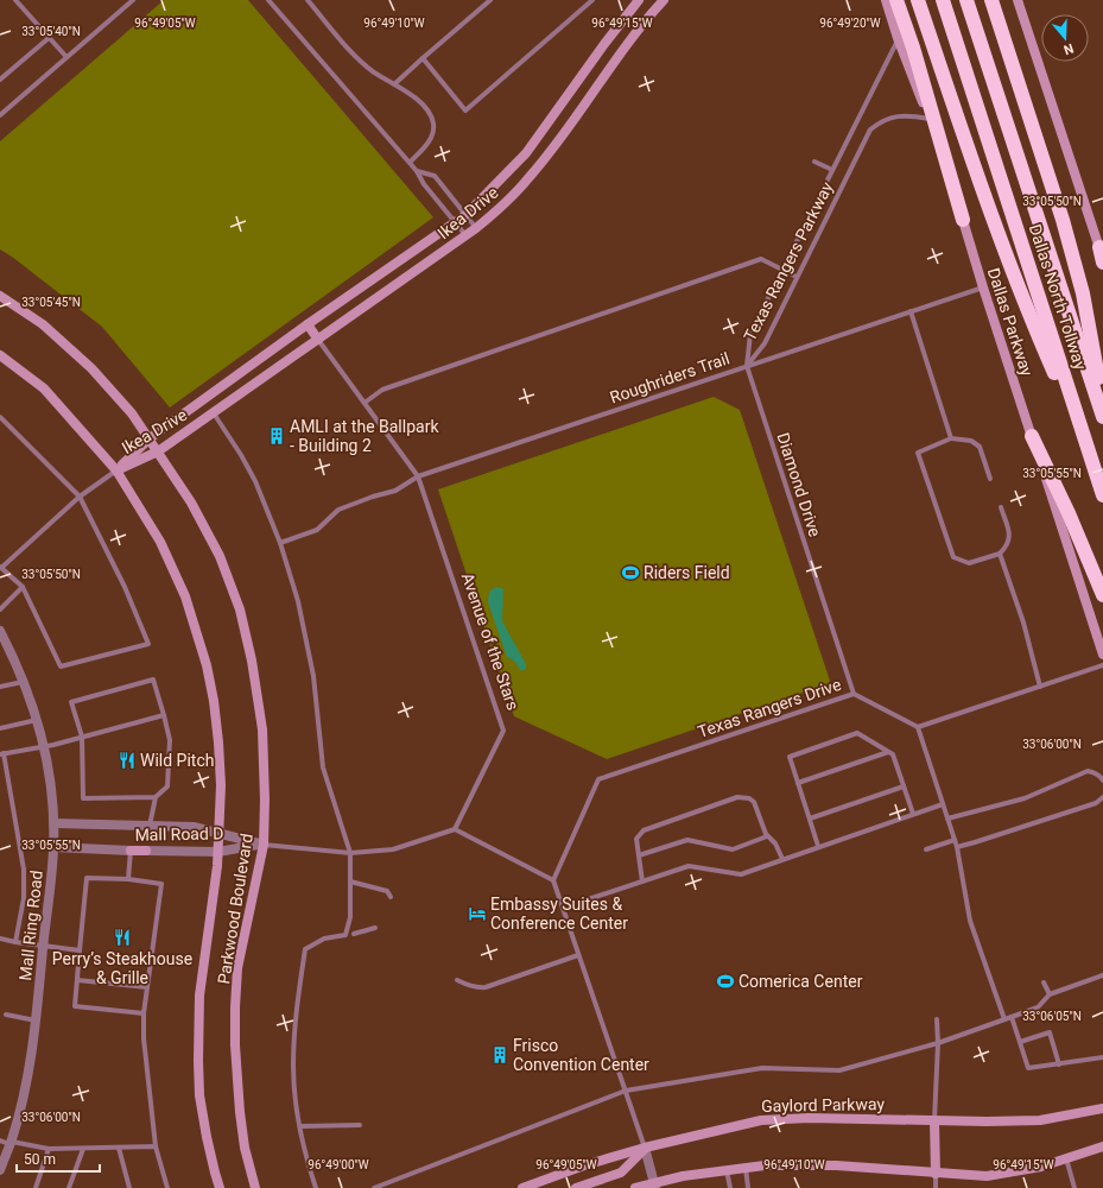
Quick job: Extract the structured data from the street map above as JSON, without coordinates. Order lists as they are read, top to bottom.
{
  "streets": {
    "highway": ["Dallas North Tollway"],
    "main road": [
      "Ikea Drive",
      "Dallas Parkway",
      "Mall Road D",
      "Parkwood Boulevard",
      "Gaylord Parkway"
    ],
    "street": ["Mall Ring Road"],
    "lane": [
      "Texas Rangers Parkway",
      "Roughriders Trail",
      "Diamond Drive",
      "Avenue of the Stars",
      "Texas Rangers Drive"
    ]
  },
  "crossings": [
    ["Ikea Drive", "Avenue of the Stars"],
    ["Ikea Drive", "Parkwood Boulevard"],
    ["Texas Rangers Parkway", "Dallas Parkway"],
    ["Texas Rangers Parkway", "Roughriders Trail"],
    ["Texas Rangers Parkway", "Diamond Drive"],
    ["Dallas Parkway", "Roughriders Trail"],
    ["Roughriders Trail", "Diamond Drive"],
    ["Roughriders Trail", "Avenue of the Stars"],
    ["Diamond Drive", "Texas Rangers Drive"],
    ["Mall Road D", "Parkwood Boulevard"],
    ["Mall Road D", "Mall Ring Road"]
  ],
  "places": {
    "building": ["AMLI at the Ballpark - Building 2", "Frisco Convention Center"],
    "sports": ["Riders Field", "Comerica Center"],
    "restaurant": ["Wild Pitch", "Perry’s Steakhouse & Grille"],
    "hotel": ["Embassy Suites & Conference Center"]
  },
  "scale_bar": "50 m",
  "north": "bottom",
  "coordinates": [
    "96°49'05\"W",
    "96°49'10\"W",
    "96°49'15\"W",
    "96°49'20\"W",
    "33°05'40\"N",
    "33°05'50\"N",
    "33°05'45\"N",
    "33°05'55\"N",
    "33°06'00\"N",
    "33°06'05\"N",
    "96°49'00\"W"
  ]
}
